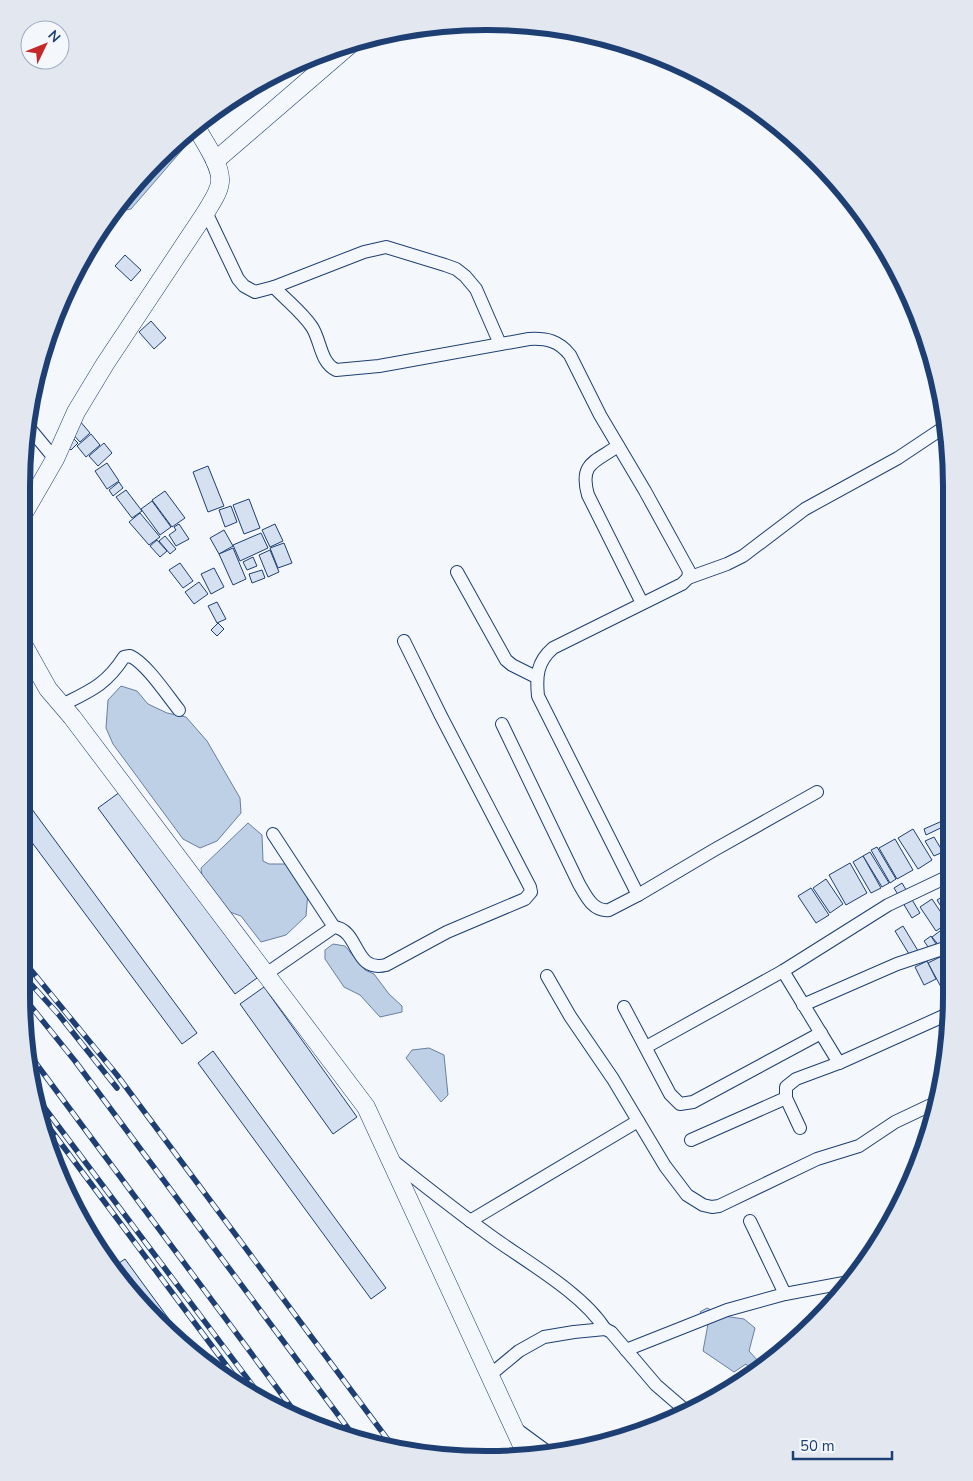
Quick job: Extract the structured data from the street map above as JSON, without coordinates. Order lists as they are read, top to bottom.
{
  "scale_bar": "50 m",
  "north": "top right"
}
